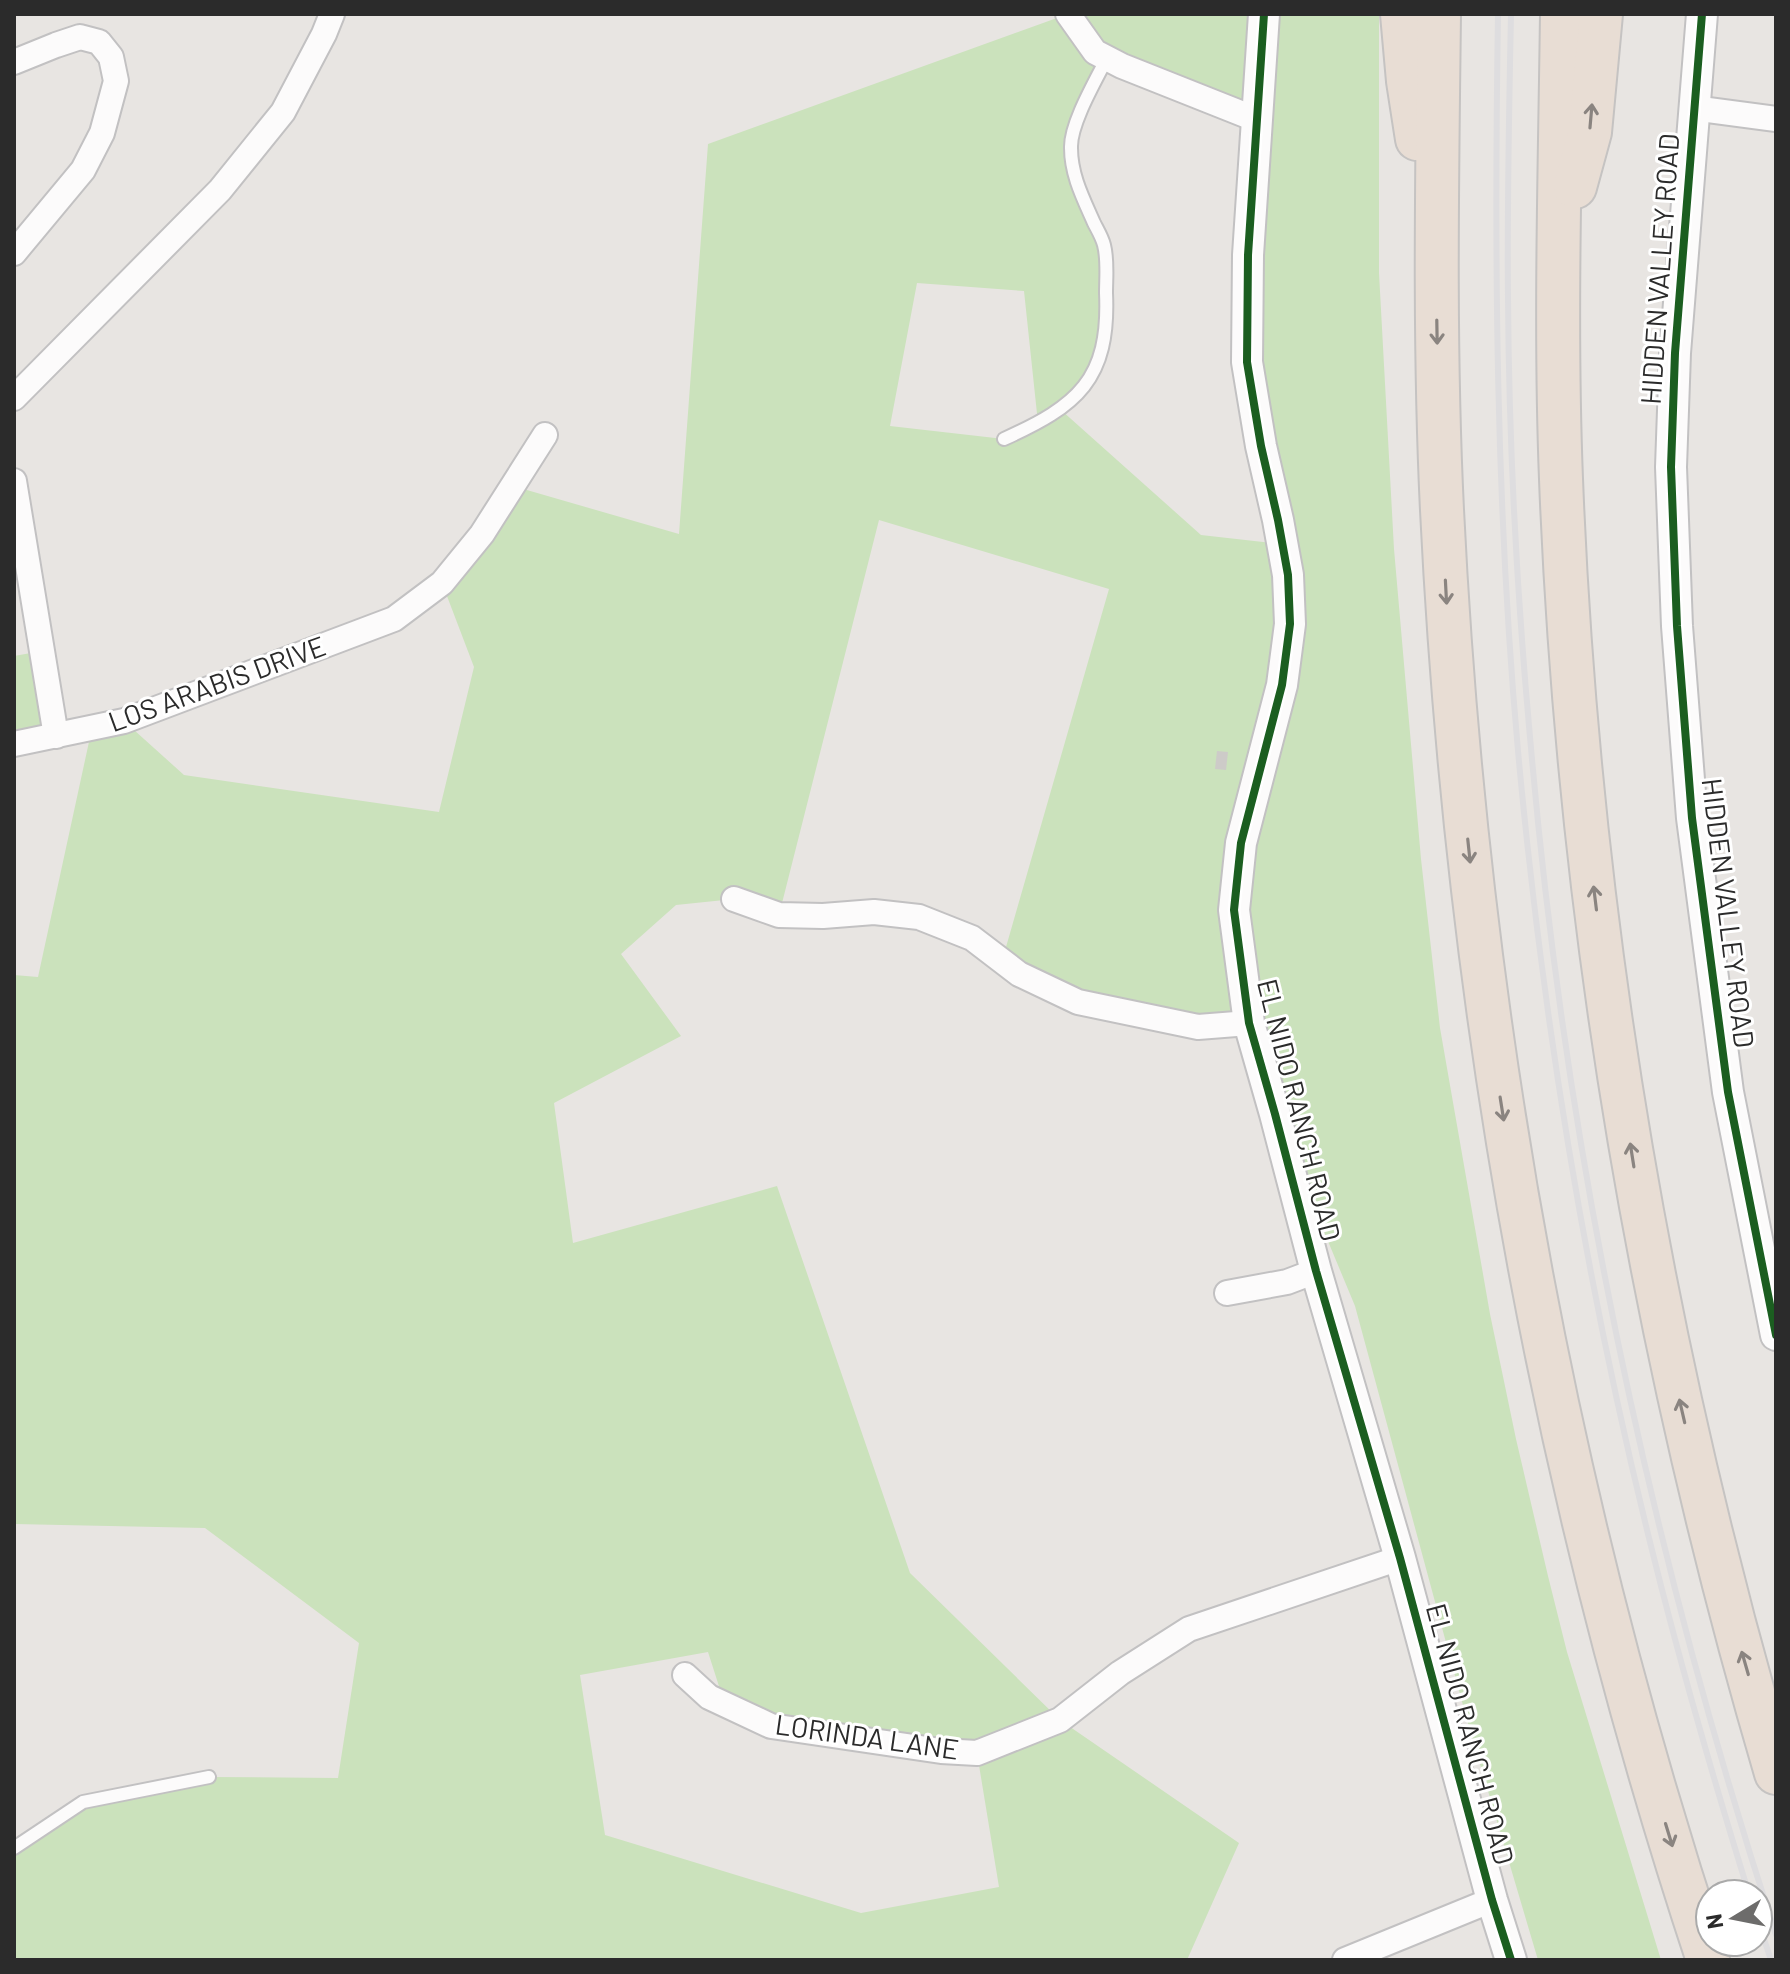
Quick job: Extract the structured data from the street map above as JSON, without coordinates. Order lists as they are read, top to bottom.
{
  "streets": {
    "street": [
      "HIDDEN VALLEY ROAD",
      "LOS ARABIS DRIVE",
      "EL NIDO RANCH ROAD",
      "LORINDA LANE"
    ]
  },
  "crossings": [
    ["EL NIDO RANCH ROAD", "LORINDA LANE"]
  ],
  "north": "left"
}
